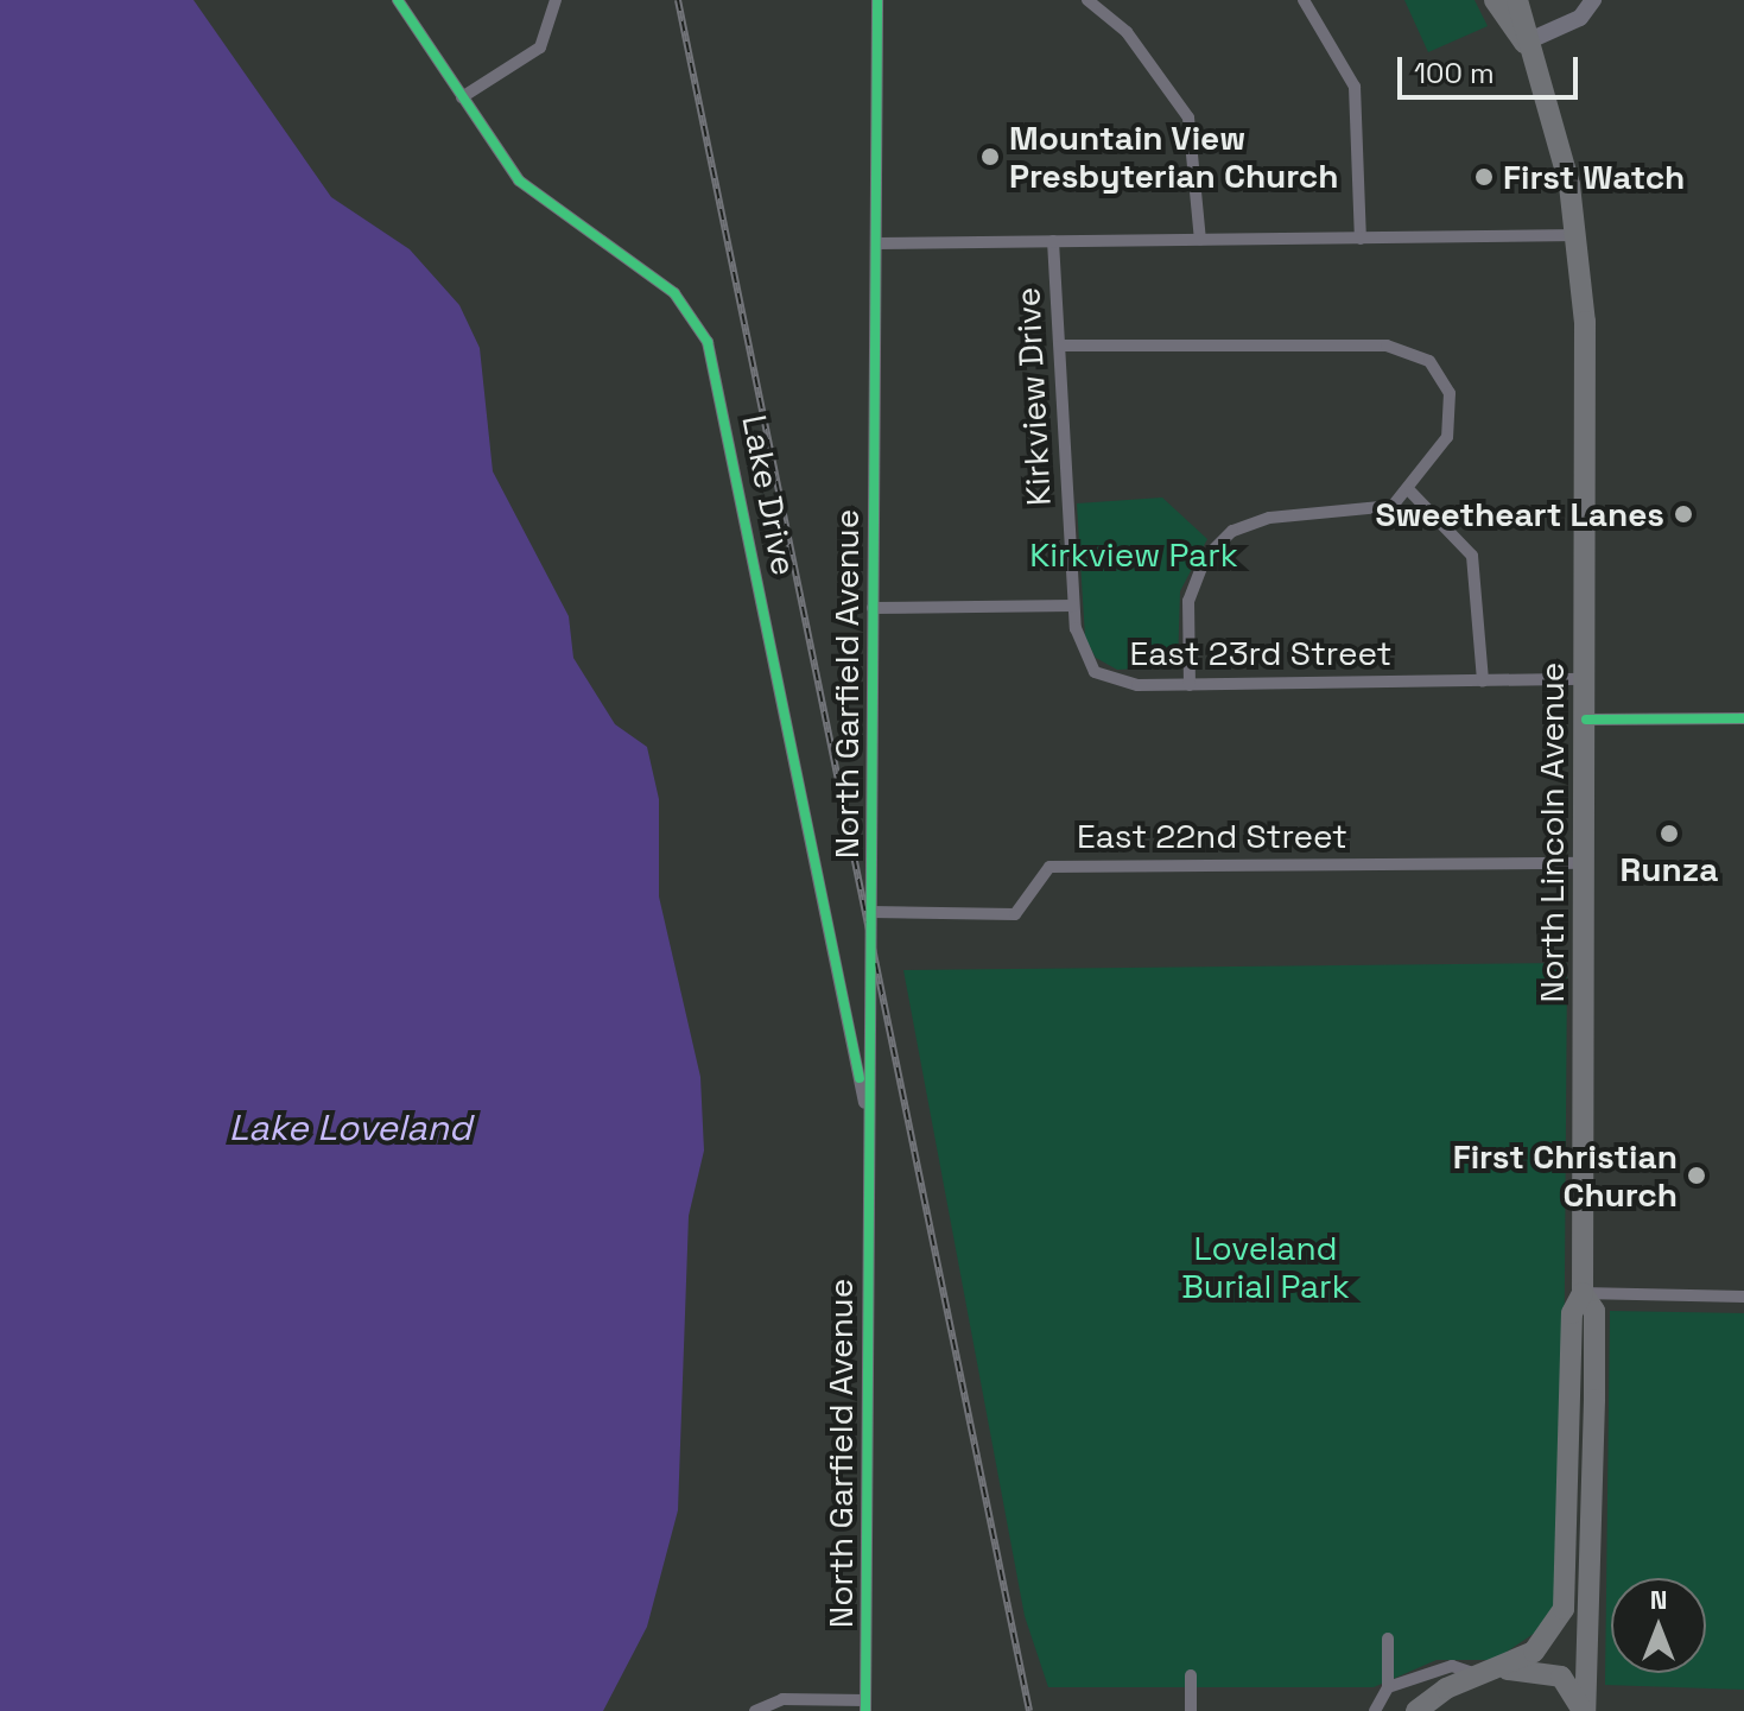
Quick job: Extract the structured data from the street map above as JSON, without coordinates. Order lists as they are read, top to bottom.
{
  "streets": {
    "highway": ["North Lincoln Avenue"],
    "street": [
      "Kirkview Drive",
      "Lake Drive",
      "East 23rd Street",
      "North Garfield Avenue",
      "East 22nd Street"
    ]
  },
  "crossings": [
    ["Kirkview Drive", "East 23rd Street"],
    ["Lake Drive", "North Garfield Avenue"],
    ["East 23rd Street", "North Lincoln Avenue"],
    ["North Garfield Avenue", "East 22nd Street"],
    ["North Lincoln Avenue", "East 22nd Street"]
  ],
  "water": ["Lake Loveland"],
  "parks": ["Kirkview Park", "Loveland Burial Park"],
  "places": [
    "Mountain View Presbyterian Church",
    "First Watch",
    "Sweetheart Lanes",
    "Runza",
    "First Christian Church"
  ],
  "scale_bar": "100 m",
  "north": "top"
}
